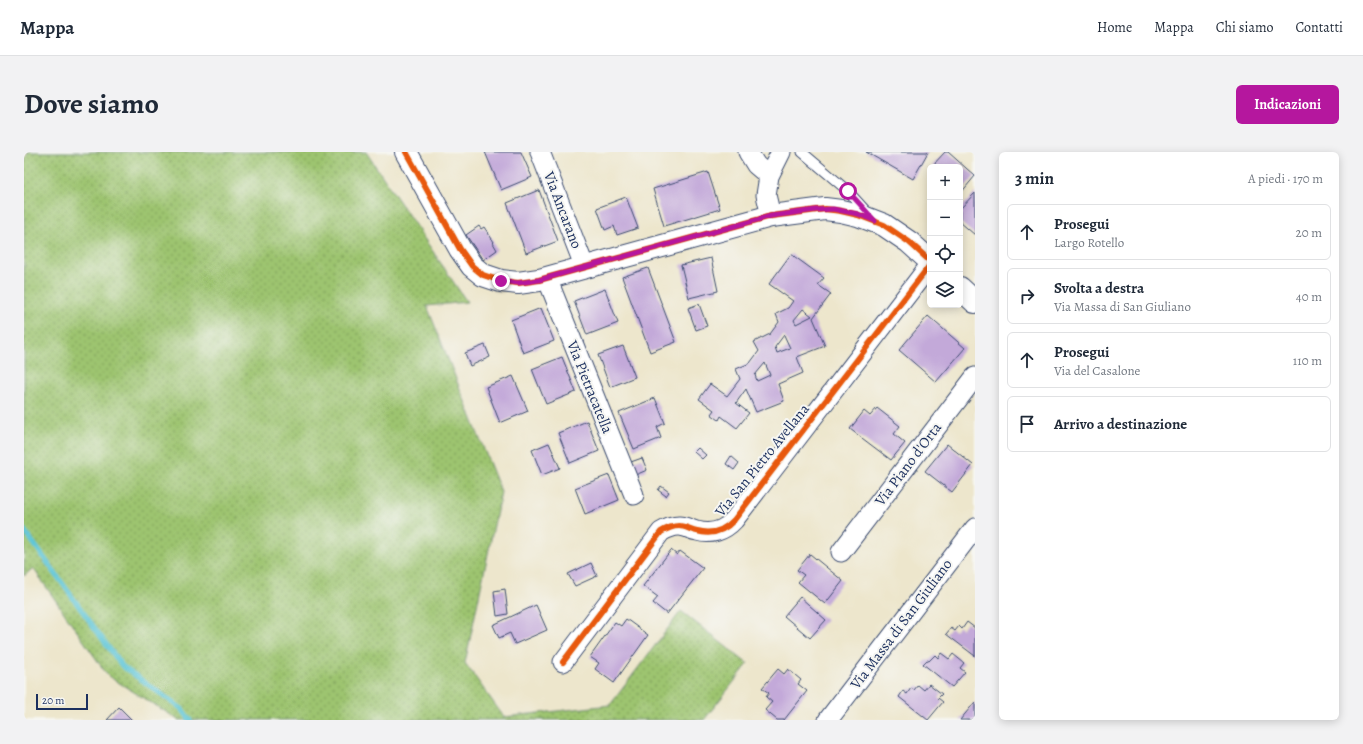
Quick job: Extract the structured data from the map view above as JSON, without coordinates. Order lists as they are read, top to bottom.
{
  "streets": {
    "street": [
      "Via Ancarano",
      "Via Pietracatella",
      "Via San Pietro Avellana",
      "Via Piano d'Orta",
      "Via Massa di San Giuliano"
    ]
  },
  "scale_bar": "20 m",
  "page": {
    "header": "Mappa",
    "nav": [
      "Home",
      "Mappa",
      "Chi siamo",
      "Contatti"
    ],
    "title": "Dove siamo",
    "buttons": "Indicazioni",
    "heading": ["3 min", "A piedi · 170 m"],
    "map_buttons": ["+", "−"],
    "list": [
      ["Prosegui", "Largo Rotello", "20 m"],
      ["Svolta a destra", "Via Massa di San Giuliano", "40 m"],
      ["Prosegui", "Via del Casalone", "110 m"],
      "Arrivo a destinazione"
    ],
    "scale": "20 m"
  }
}
